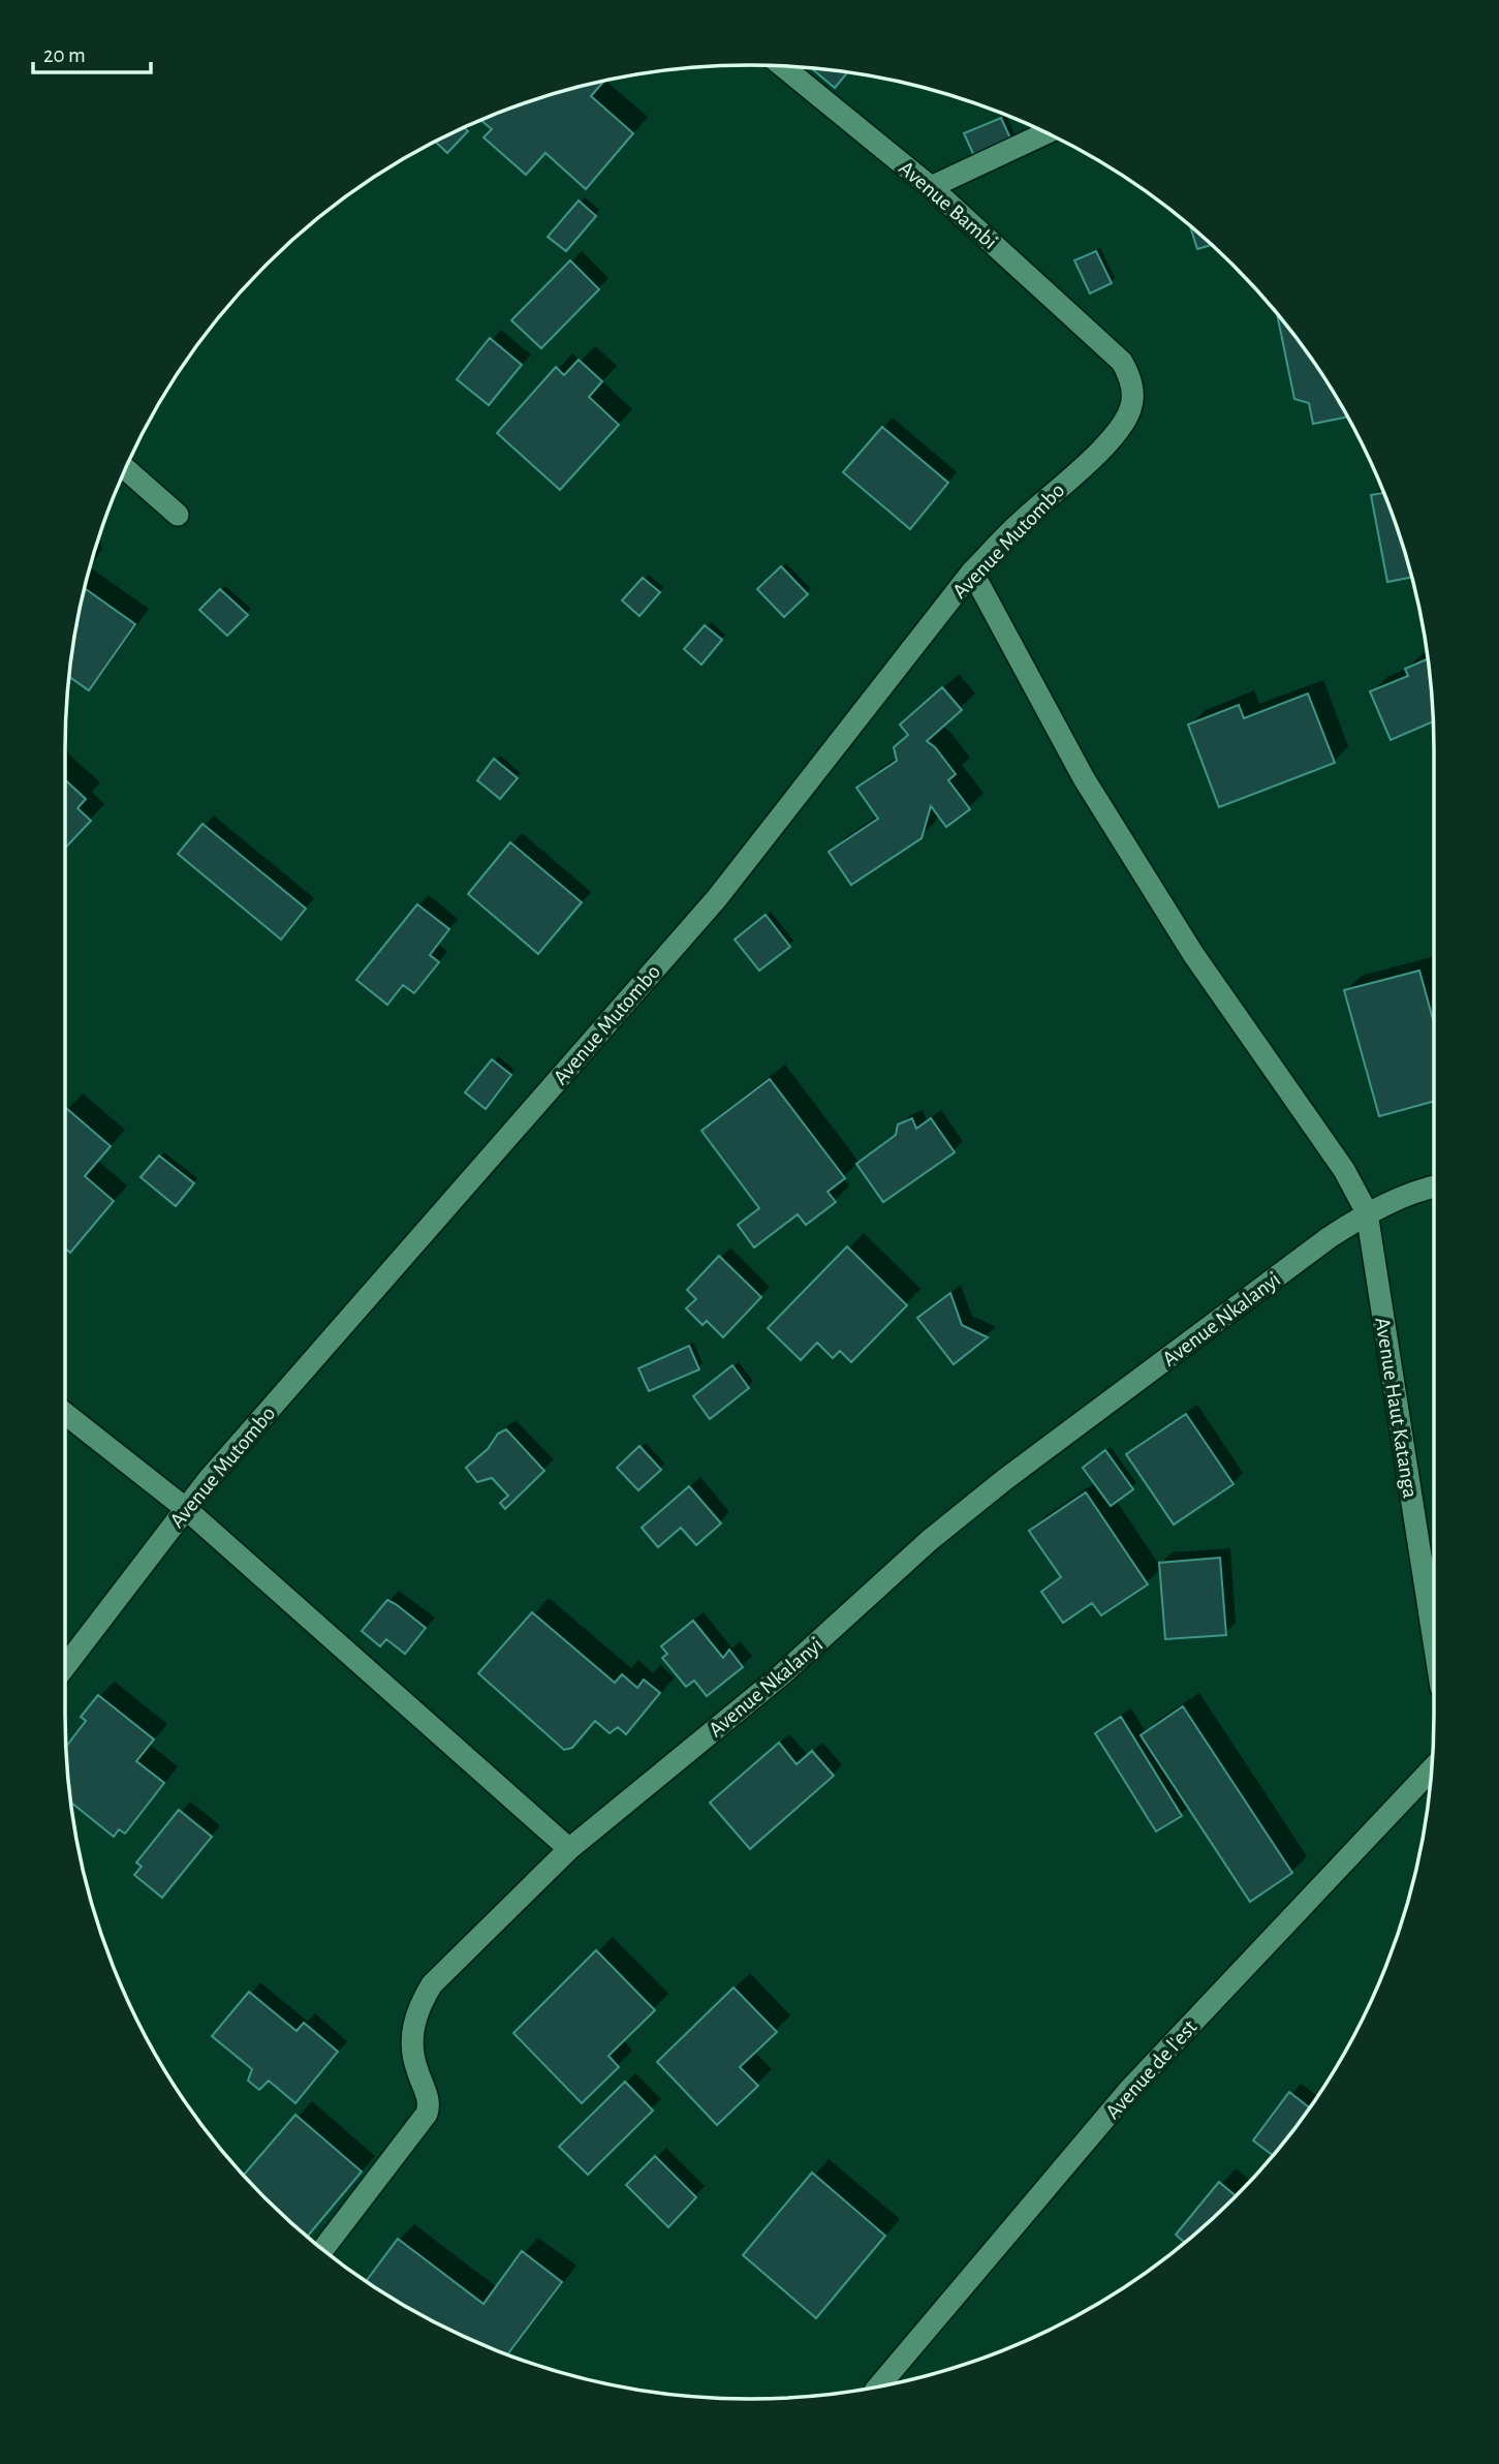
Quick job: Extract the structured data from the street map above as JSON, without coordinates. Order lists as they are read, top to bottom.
{
  "streets": {
    "street": [
      "Avenue Bambi",
      "Avenue Mutombo",
      "Avenue Nkalanyi",
      "Avenue Haut Katanga",
      "Avenue de l'est"
    ]
  },
  "crossings": [
    ["Avenue Bambi", "Avenue Mutombo"],
    ["Avenue Nkalanyi", "Avenue Haut Katanga"]
  ],
  "scale_bar": "20 m"
}
